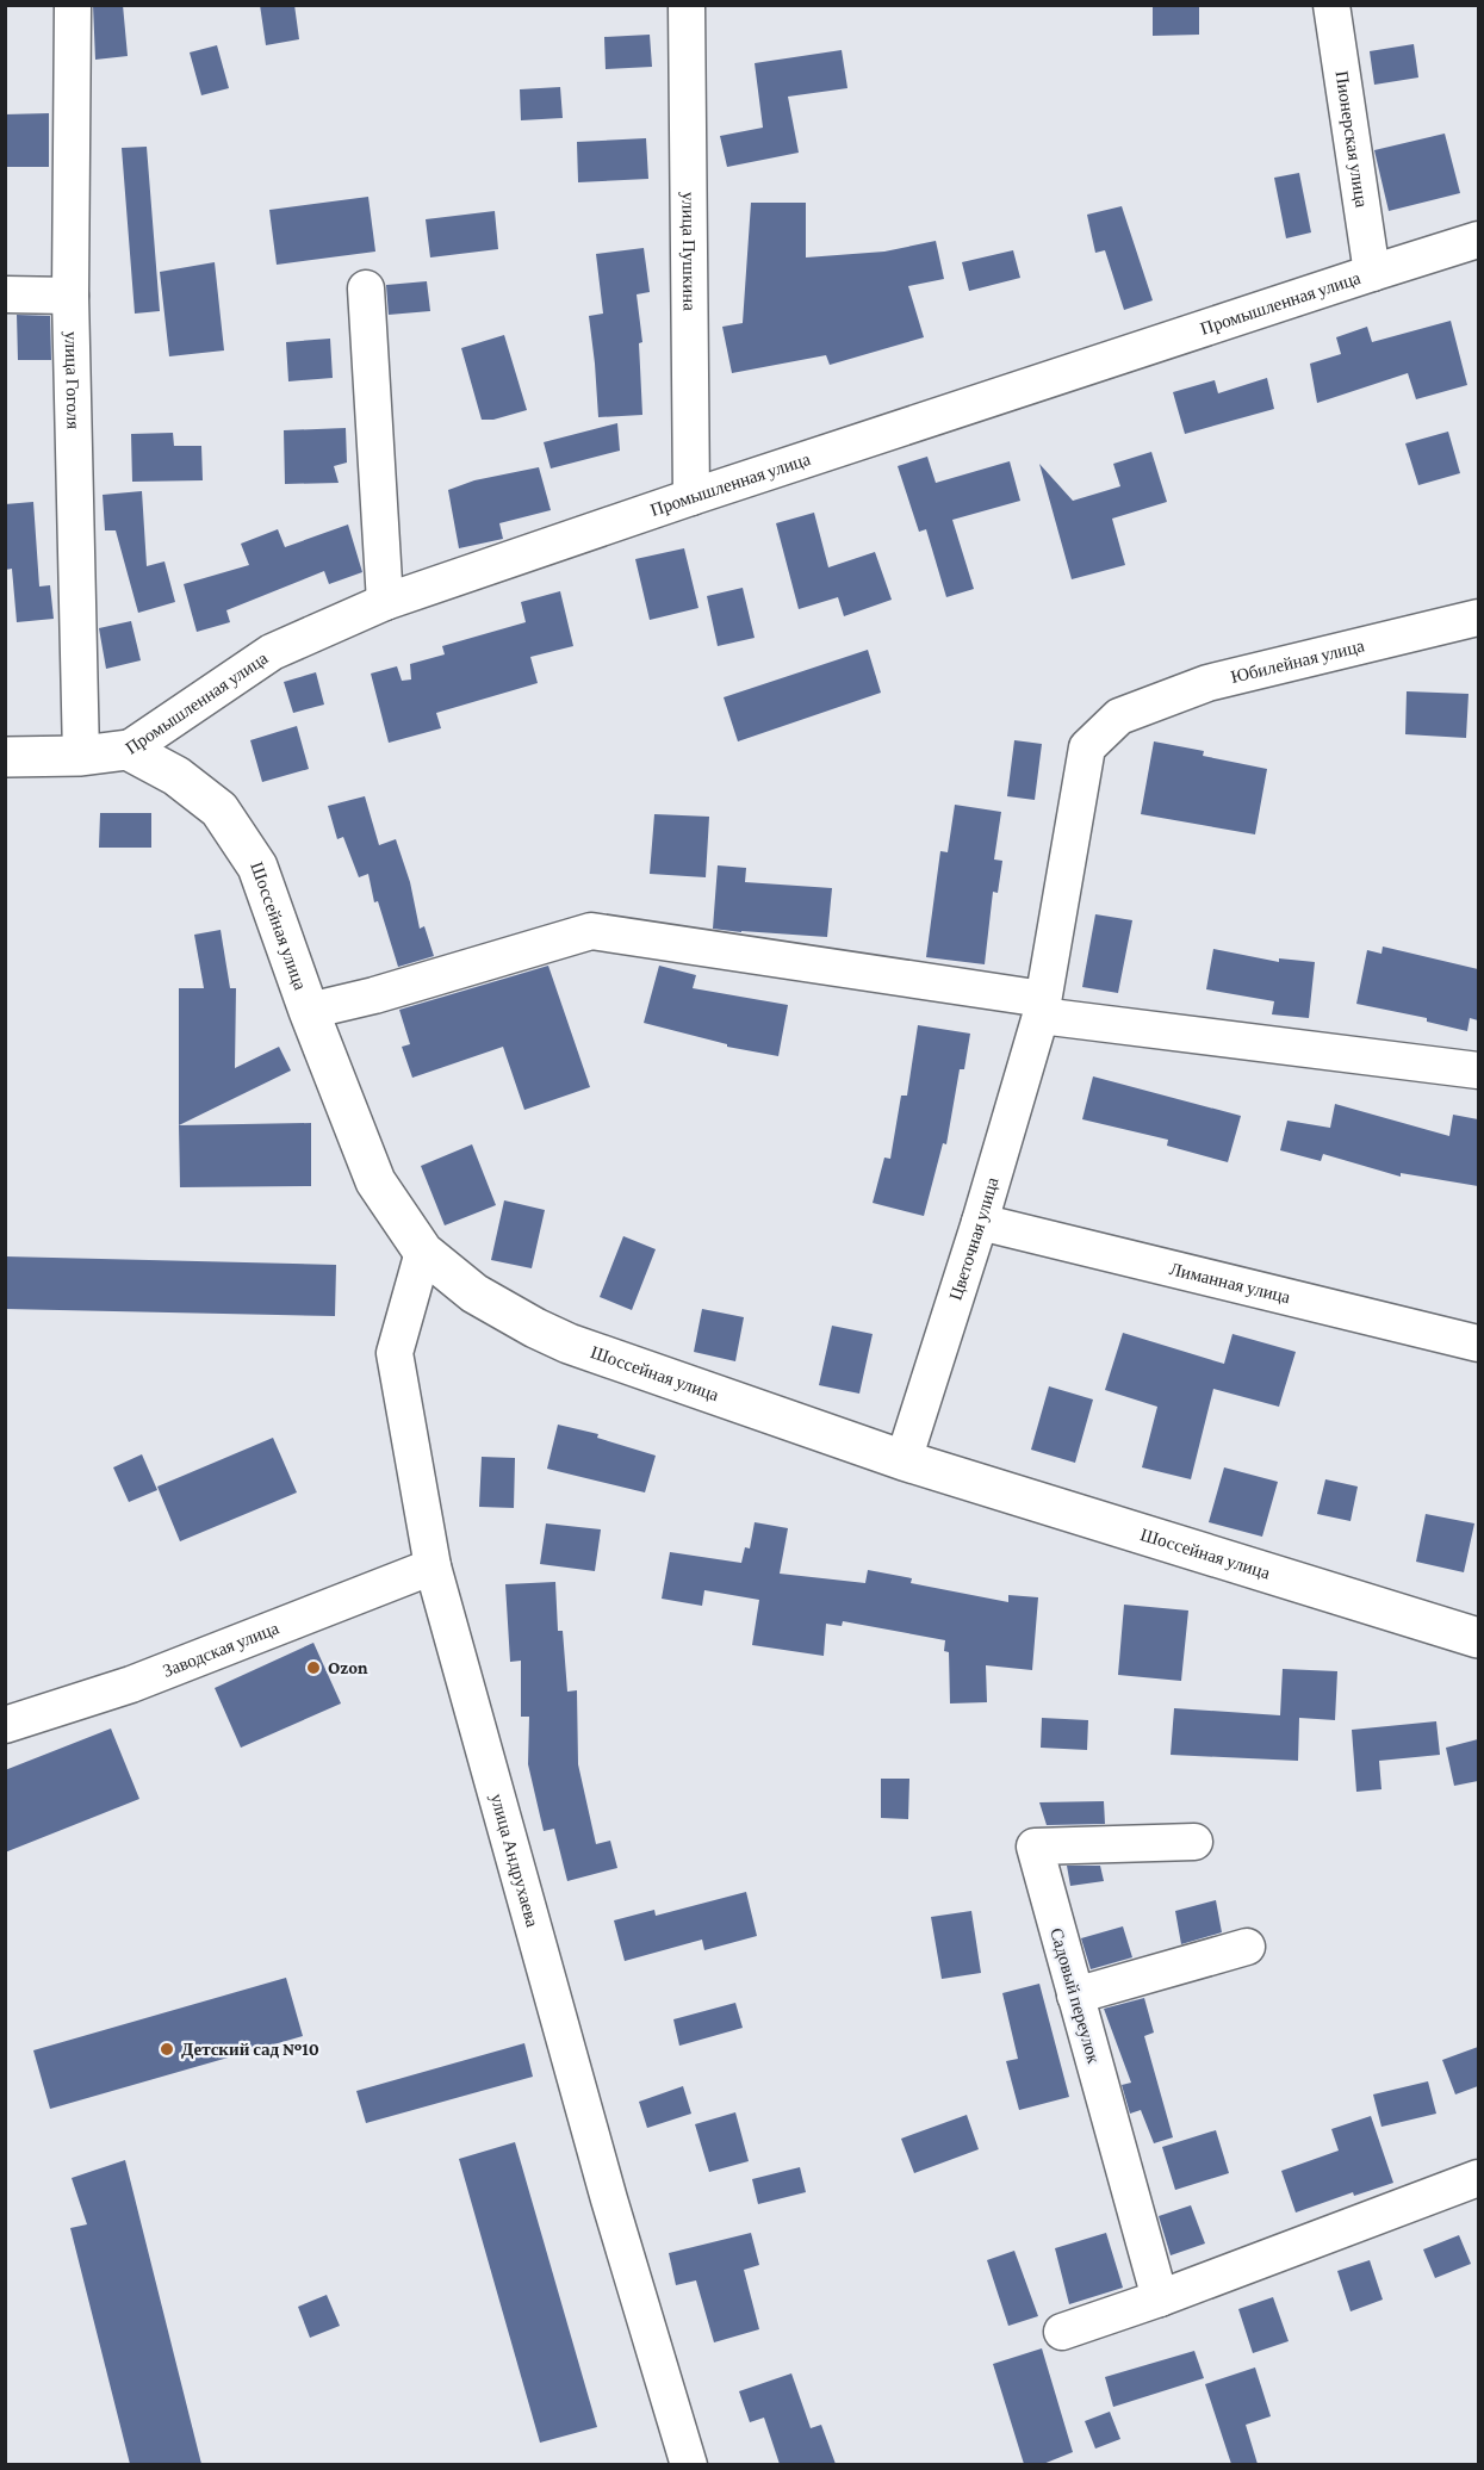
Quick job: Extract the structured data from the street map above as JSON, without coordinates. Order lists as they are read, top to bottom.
{
  "streets": {
    "main road": ["Промышленная улица", "Шоссейная улица"],
    "street": [
      "Пионерская улица",
      "улица Пушкина",
      "улица Гоголя",
      "Юбилейная улица",
      "Цветочная улица",
      "Лиманная улица",
      "Заводская улица",
      "улица Андрухаева",
      "Садовый переулок"
    ]
  },
  "crossings": [
    ["Пионерская улица", "Промышленная улица"],
    ["улица Пушкина", "Промышленная улица"],
    ["Промышленная улица", "улица Гоголя"],
    ["Промышленная улица", "Шоссейная улица"],
    ["Юбилейная улица", "Цветочная улица"],
    ["Шоссейная улица", "Цветочная улица"],
    ["Шоссейная улица", "улица Андрухаева"],
    ["Цветочная улица", "Лиманная улица"],
    ["Заводская улица", "улица Андрухаева"]
  ],
  "places": ["Ozon", "Детский сад №10"]
}
